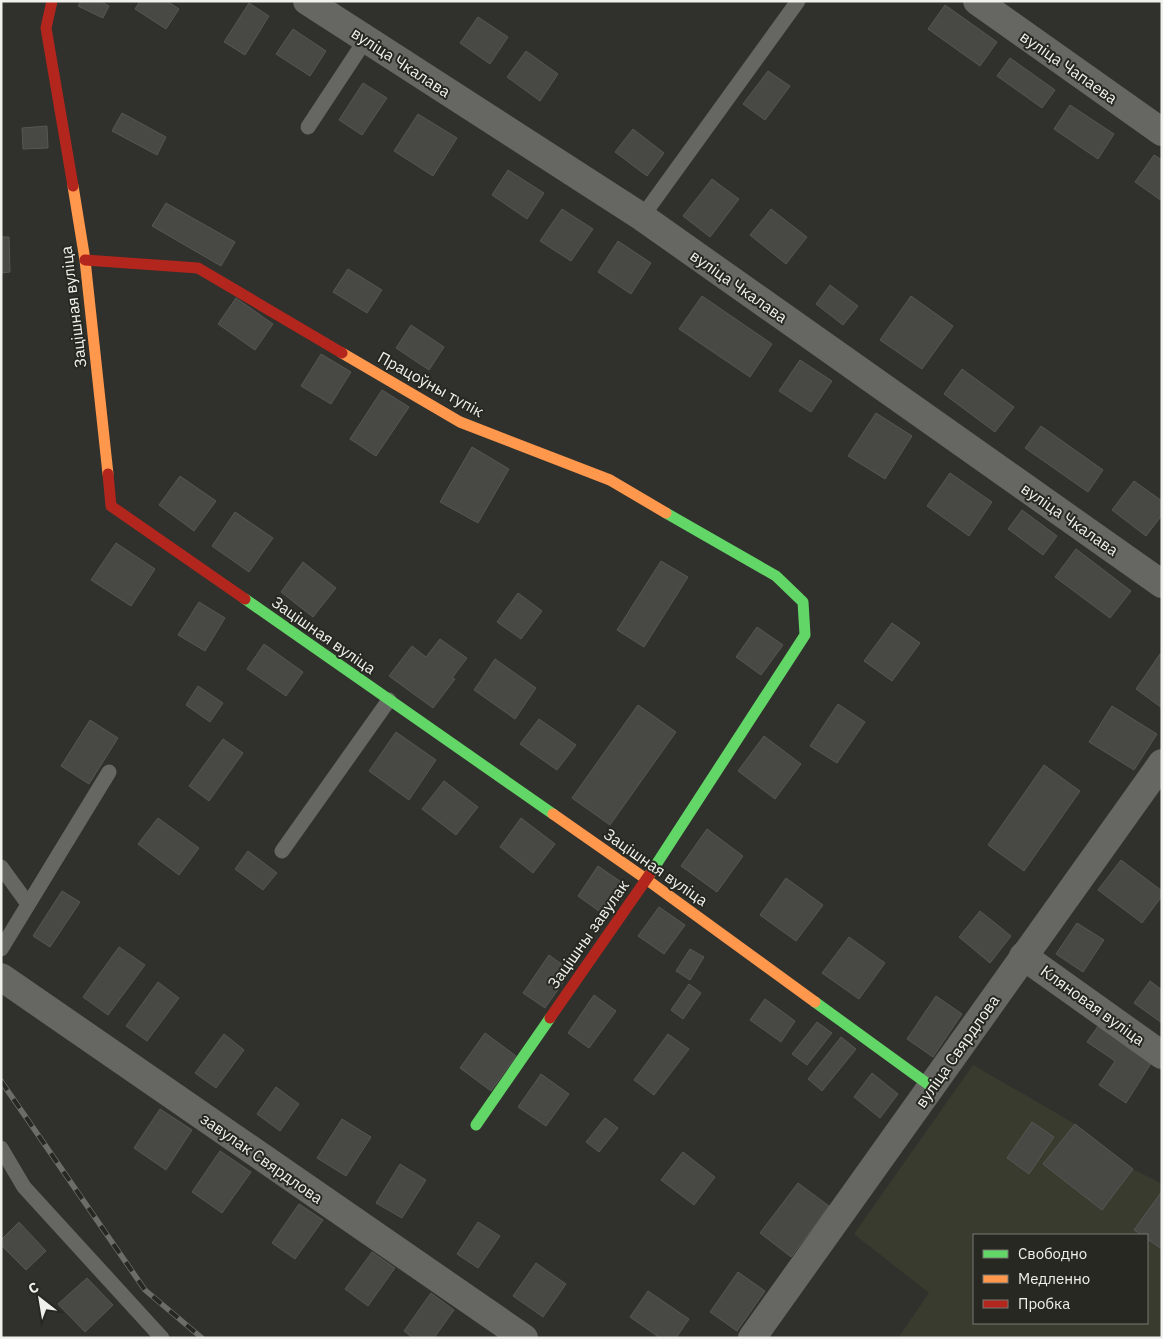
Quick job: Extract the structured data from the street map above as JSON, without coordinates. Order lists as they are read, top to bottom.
{
  "streets": {
    "street": [
      "вуліца Чкалава",
      "вуліца Чапаева",
      "Зацішная вуліца",
      "Працоўны тупік",
      "Зацішны завулак",
      "Кляновая вуліца",
      "вуліца Свярдлова",
      "завулак Свярдлова"
    ]
  },
  "crossings": [
    ["Зацішная вуліца", "Працоўны тупік"],
    ["Зацішная вуліца", "Зацішны завулак"],
    ["Зацішная вуліца", "вуліца Свярдлова"],
    ["Працоўны тупік", "Зацішны завулак"],
    ["Кляновая вуліца", "вуліца Свярдлова"]
  ],
  "legend": ["Свободно", "Медленно", "Пробка"],
  "north": "top left"
}
